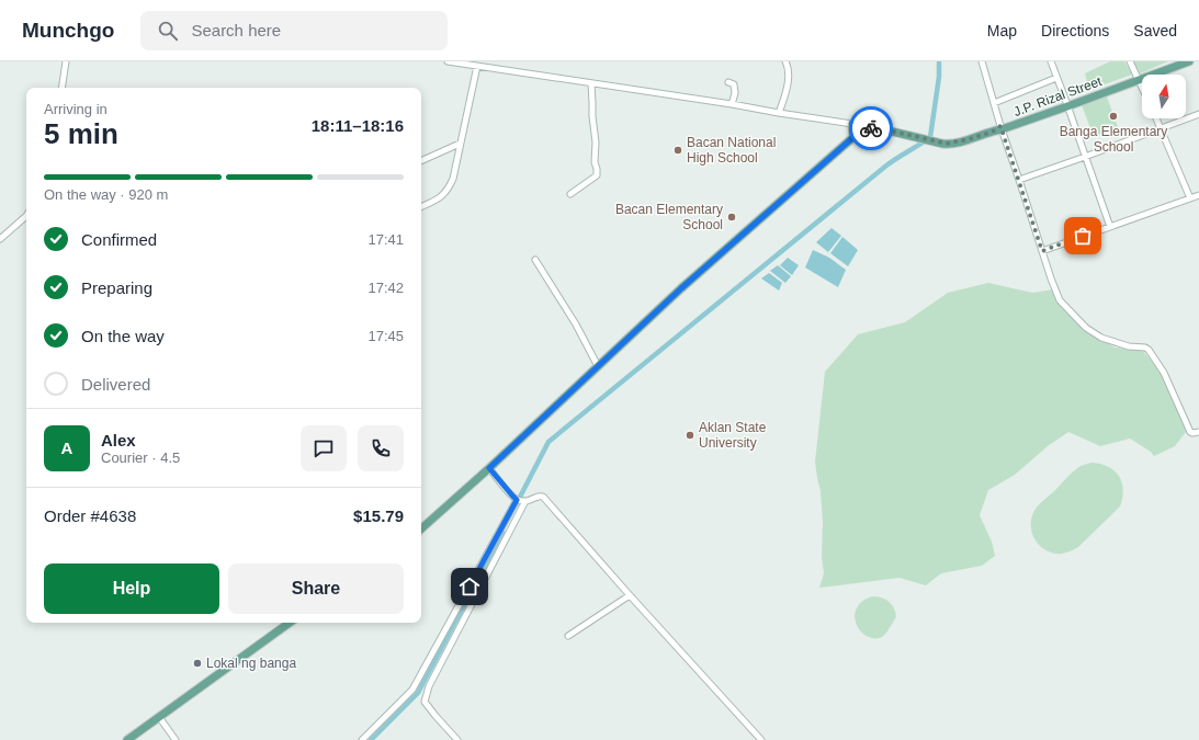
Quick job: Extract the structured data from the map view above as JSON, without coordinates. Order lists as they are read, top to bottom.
{
  "streets": {
    "main road": ["J.P. Rizal Street"]
  },
  "places": [
    "Banga Elementary School",
    "Bacan National High School",
    "Bacan Elementary School",
    "Aklan State University",
    "Lokal ng banga"
  ],
  "north": "top",
  "page": {
    "header": "Munchgo",
    "search": "Search here",
    "nav": ["Map", "Directions", "Saved"],
    "heading": ["5 min", "Arriving in", "18:11–18:16"],
    "panel": [
      "Alex",
      "Courier · 4.5",
      "Order #4638",
      "$15.79"
    ],
    "bar": "On the way · 920 m",
    "list": [
      ["Confirmed", "17:41"],
      ["Preparing", "17:42"],
      ["On the way", "17:45"],
      "Delivered"
    ],
    "round": "A",
    "buttons": ["Help", "Share"]
  }
}
